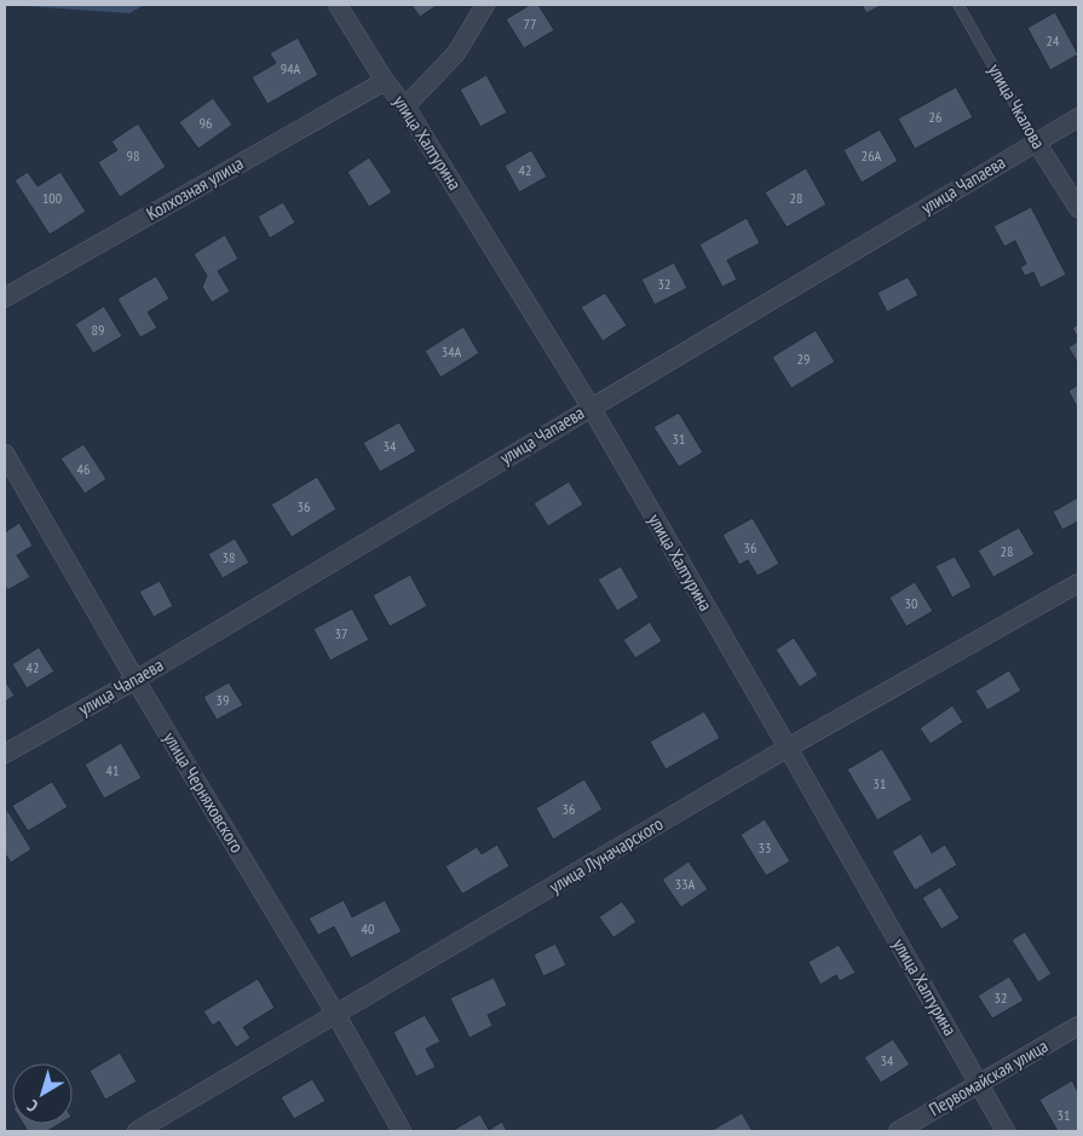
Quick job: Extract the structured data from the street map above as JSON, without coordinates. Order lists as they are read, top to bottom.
{
  "streets": {
    "street": [
      "улица Чкалова",
      "улица Халтурина",
      "улица Чапаева",
      "Колхозная улица",
      "улица Черняховского",
      "улица Луначарского",
      "Первомайская улица"
    ]
  },
  "crossings": [
    ["улица Чкалова", "улица Чапаева"],
    ["улица Халтурина", "улица Чапаева"],
    ["улица Халтурина", "Колхозная улица"],
    ["улица Халтурина", "улица Луначарского"],
    ["улица Халтурина", "Первомайская улица"],
    ["улица Чапаева", "улица Черняховского"],
    ["улица Черняховского", "улица Луначарского"]
  ],
  "house_numbers": [
    "77",
    "24",
    "94А",
    "26",
    "96",
    "98",
    "26А",
    "42",
    "100",
    "28",
    "32",
    "89",
    "34А",
    "29",
    "31",
    "34",
    "46",
    "36",
    "36",
    "28",
    "38",
    "30",
    "37",
    "42",
    "39",
    "41",
    "31",
    "36",
    "33",
    "33А",
    "40",
    "32",
    "34",
    "31"
  ],
  "north": "bottom left"
}
